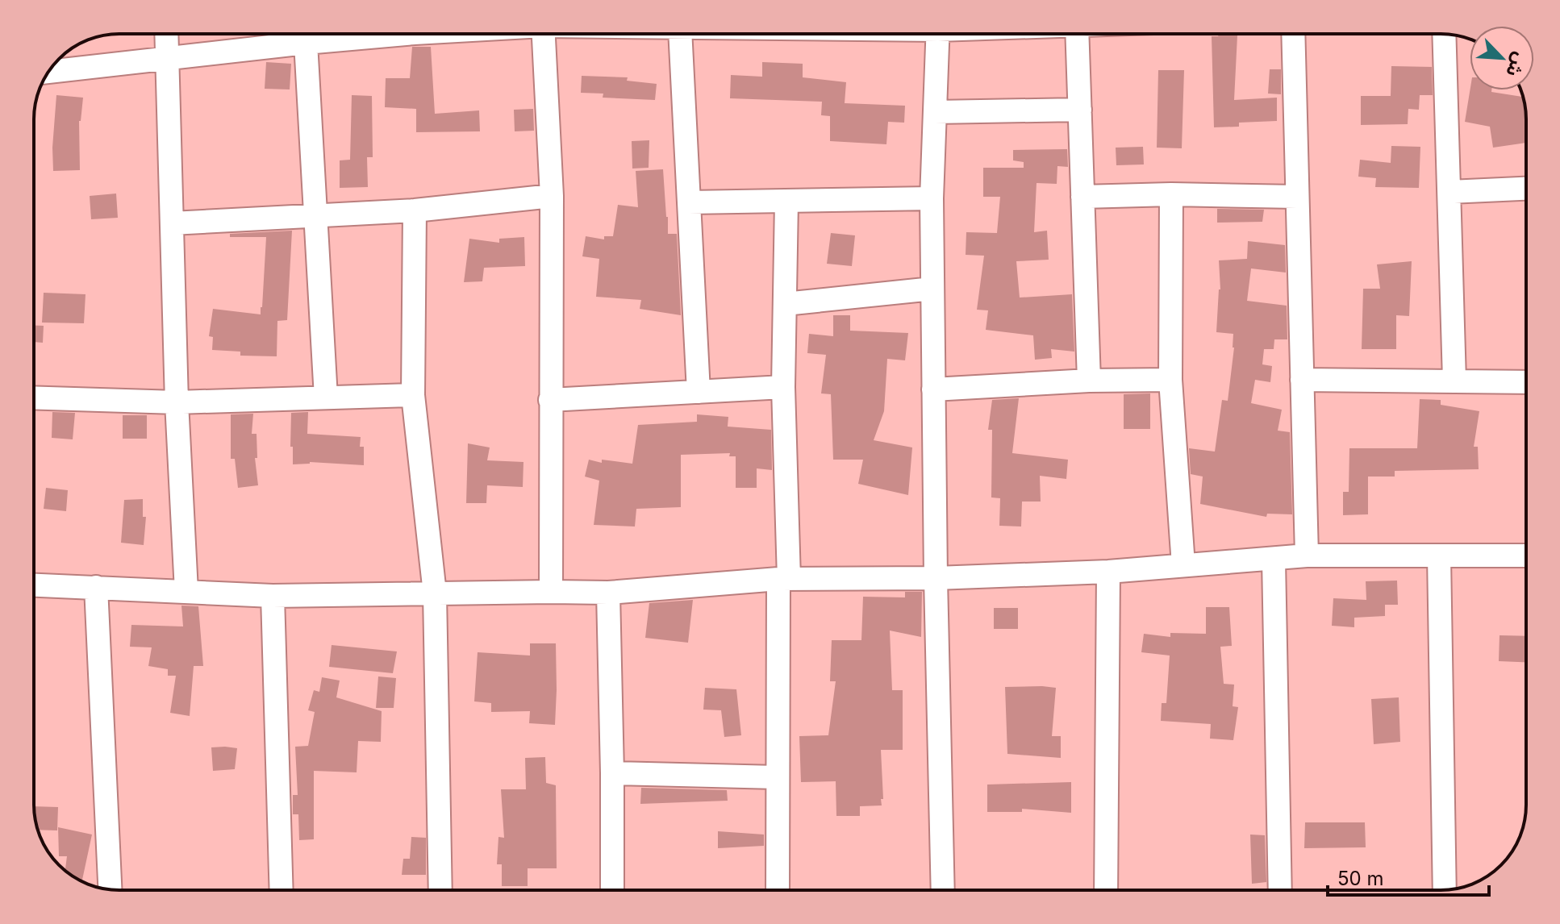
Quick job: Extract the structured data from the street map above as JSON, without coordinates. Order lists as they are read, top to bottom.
{
  "scale_bar": "50 m",
  "north": "bottom right"
}
